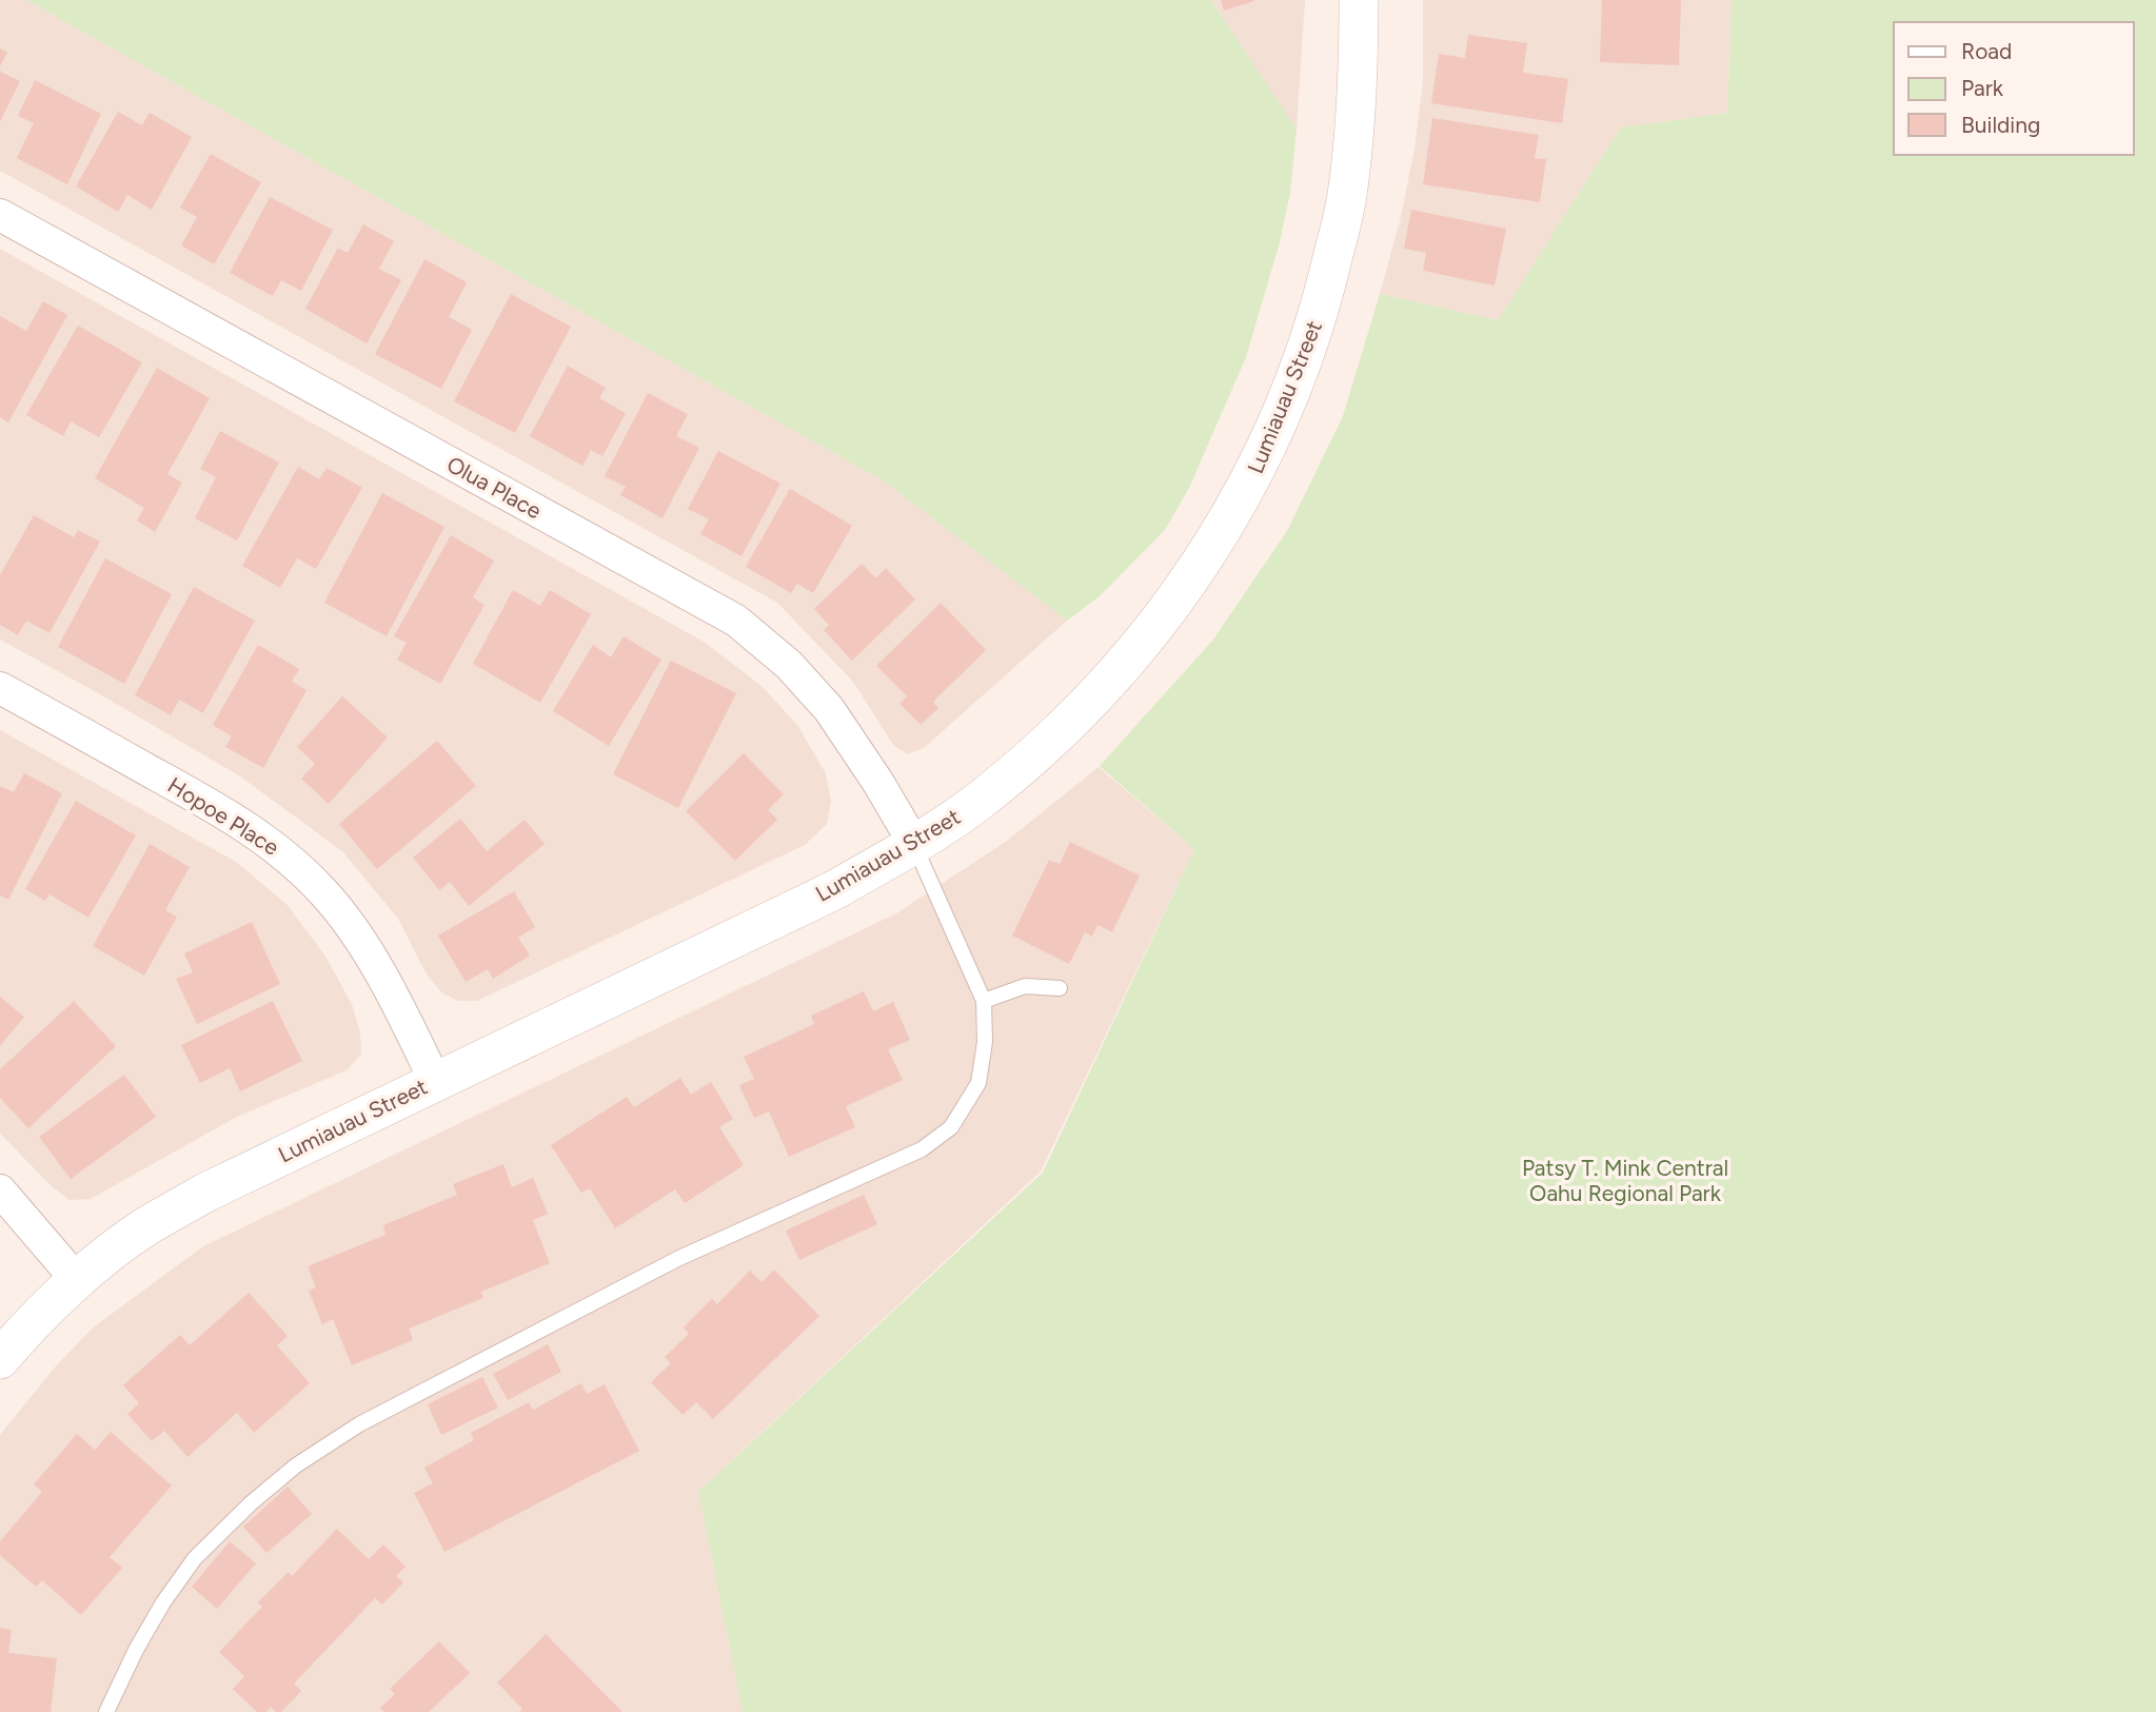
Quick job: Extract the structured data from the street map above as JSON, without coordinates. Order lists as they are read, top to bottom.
{
  "streets": {
    "street": ["Lumiauau Street", "Olua Place", "Hopoe Place"]
  },
  "crossings": [
    ["Lumiauau Street", "Olua Place"],
    ["Lumiauau Street", "Hopoe Place"]
  ],
  "parks": ["Patsy T. Mink Central Oahu Regional Park"],
  "legend": ["Road", "Park", "Building"]
}
